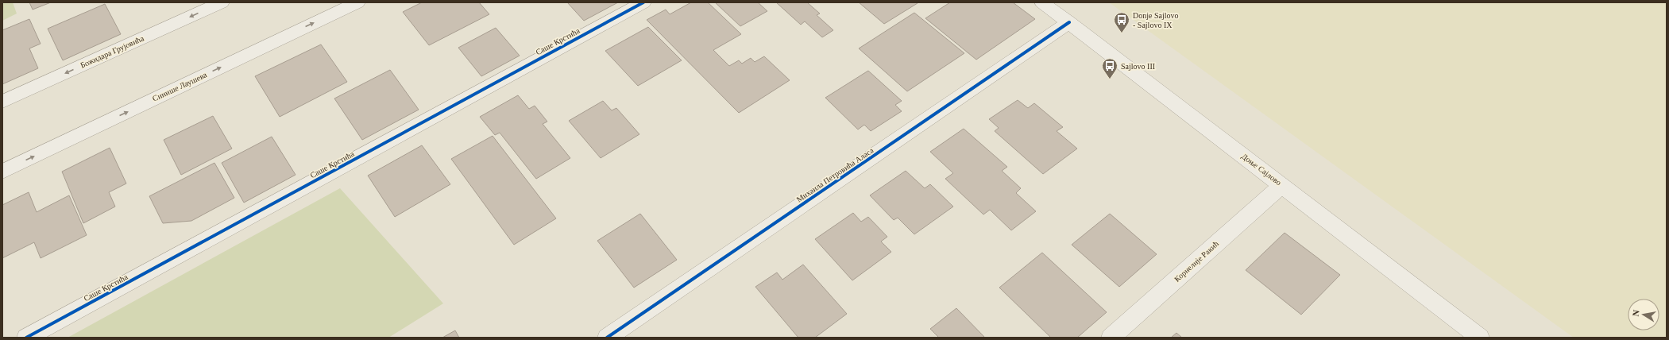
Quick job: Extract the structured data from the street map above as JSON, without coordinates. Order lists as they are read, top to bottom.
{
  "streets": {
    "street": [
      "Саше Крстића",
      "Божидара Грујовића",
      "Синише Лаушева",
      "Доње Сајлово",
      "Михаила Петровића Аласа",
      "Корнелије Ракић"
    ]
  },
  "crossings": [
    ["Доње Сајлово", "Михаила Петровића Аласа"],
    ["Доње Сајлово", "Корнелије Ракић"]
  ],
  "one_way": ["Божидара Грујовића", "Синише Лаушева"],
  "places": {
    "bus stop": ["Donje Sajlovo - Sajlovo IX", "Sajlovo III"]
  },
  "north": "left"
}
